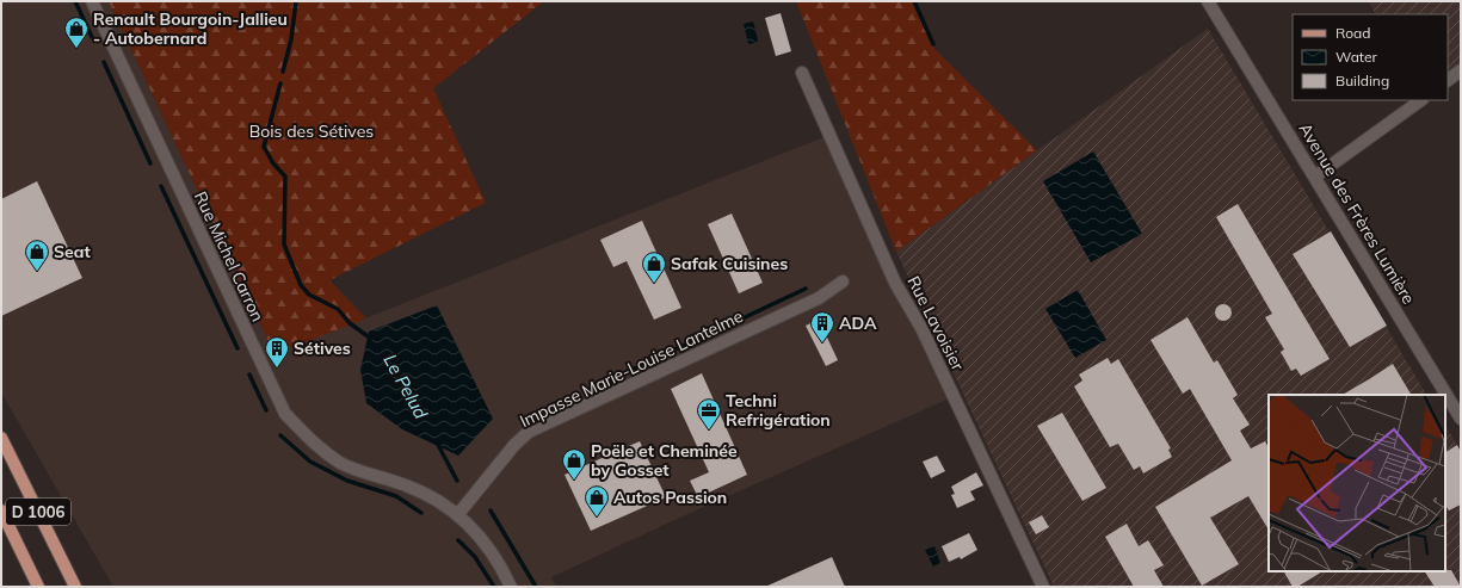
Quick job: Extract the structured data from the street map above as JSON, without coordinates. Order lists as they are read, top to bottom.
{
  "streets": {
    "main road": ["D 1006"],
    "street": [
      "Avenue des Frères Lumière",
      "Rue Michel Carron",
      "Rue Lavoisier",
      "Impasse Marie-Louise Lantelme"
    ]
  },
  "crossings": [
    ["Rue Michel Carron", "Impasse Marie-Louise Lantelme"]
  ],
  "water": ["Le Pelud"],
  "parks": ["Bois des Sétives"],
  "places": {
    "shop": [
      "Renault Bourgoin-Jallieu - Autobernard",
      "Seat",
      "Safak Cuisines",
      "Poële et Cheminée by Gosset",
      "Autos Passion"
    ],
    "building": ["ADA", "Sétives"],
    "office": ["Techni Refrigération"]
  },
  "legend": ["Road", "Water", "Building"]
}
